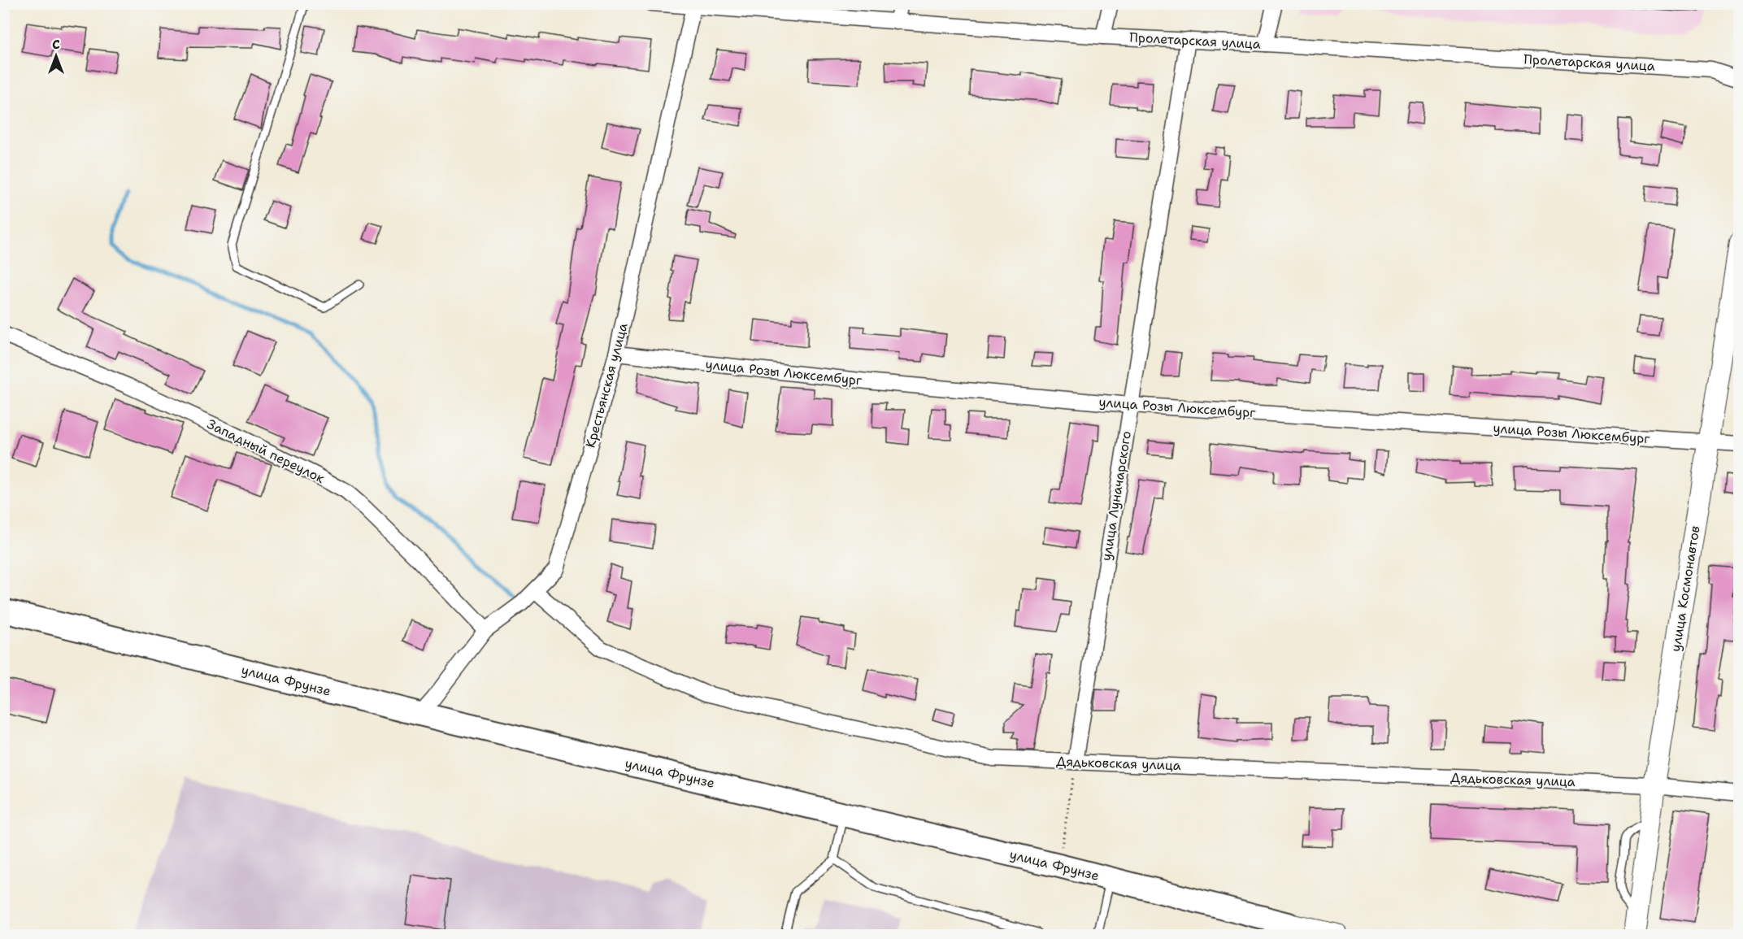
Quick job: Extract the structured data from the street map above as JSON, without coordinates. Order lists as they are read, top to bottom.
{
  "streets": {
    "main road": ["улица Фрунзе"],
    "street": [
      "Пролетарская улица",
      "улица Розы Люксембург",
      "Крестьянская улица",
      "Западный переулок",
      "улица Луначарского",
      "улица Космонавтов",
      "Дядьковская улица"
    ]
  },
  "crossings": [
    ["Пролетарская улица", "Крестьянская улица"],
    ["Пролетарская улица", "улица Луначарского"],
    ["улица Розы Люксембург", "Крестьянская улица"],
    ["улица Розы Люксембург", "улица Луначарского"],
    ["улица Розы Люксембург", "улица Космонавтов"],
    ["Крестьянская улица", "Западный переулок"],
    ["Крестьянская улица", "улица Фрунзе"],
    ["Крестьянская улица", "Дядьковская улица"],
    ["улица Луначарского", "Дядьковская улица"],
    ["улица Космонавтов", "Дядьковская улица"]
  ],
  "north": "top"
}
